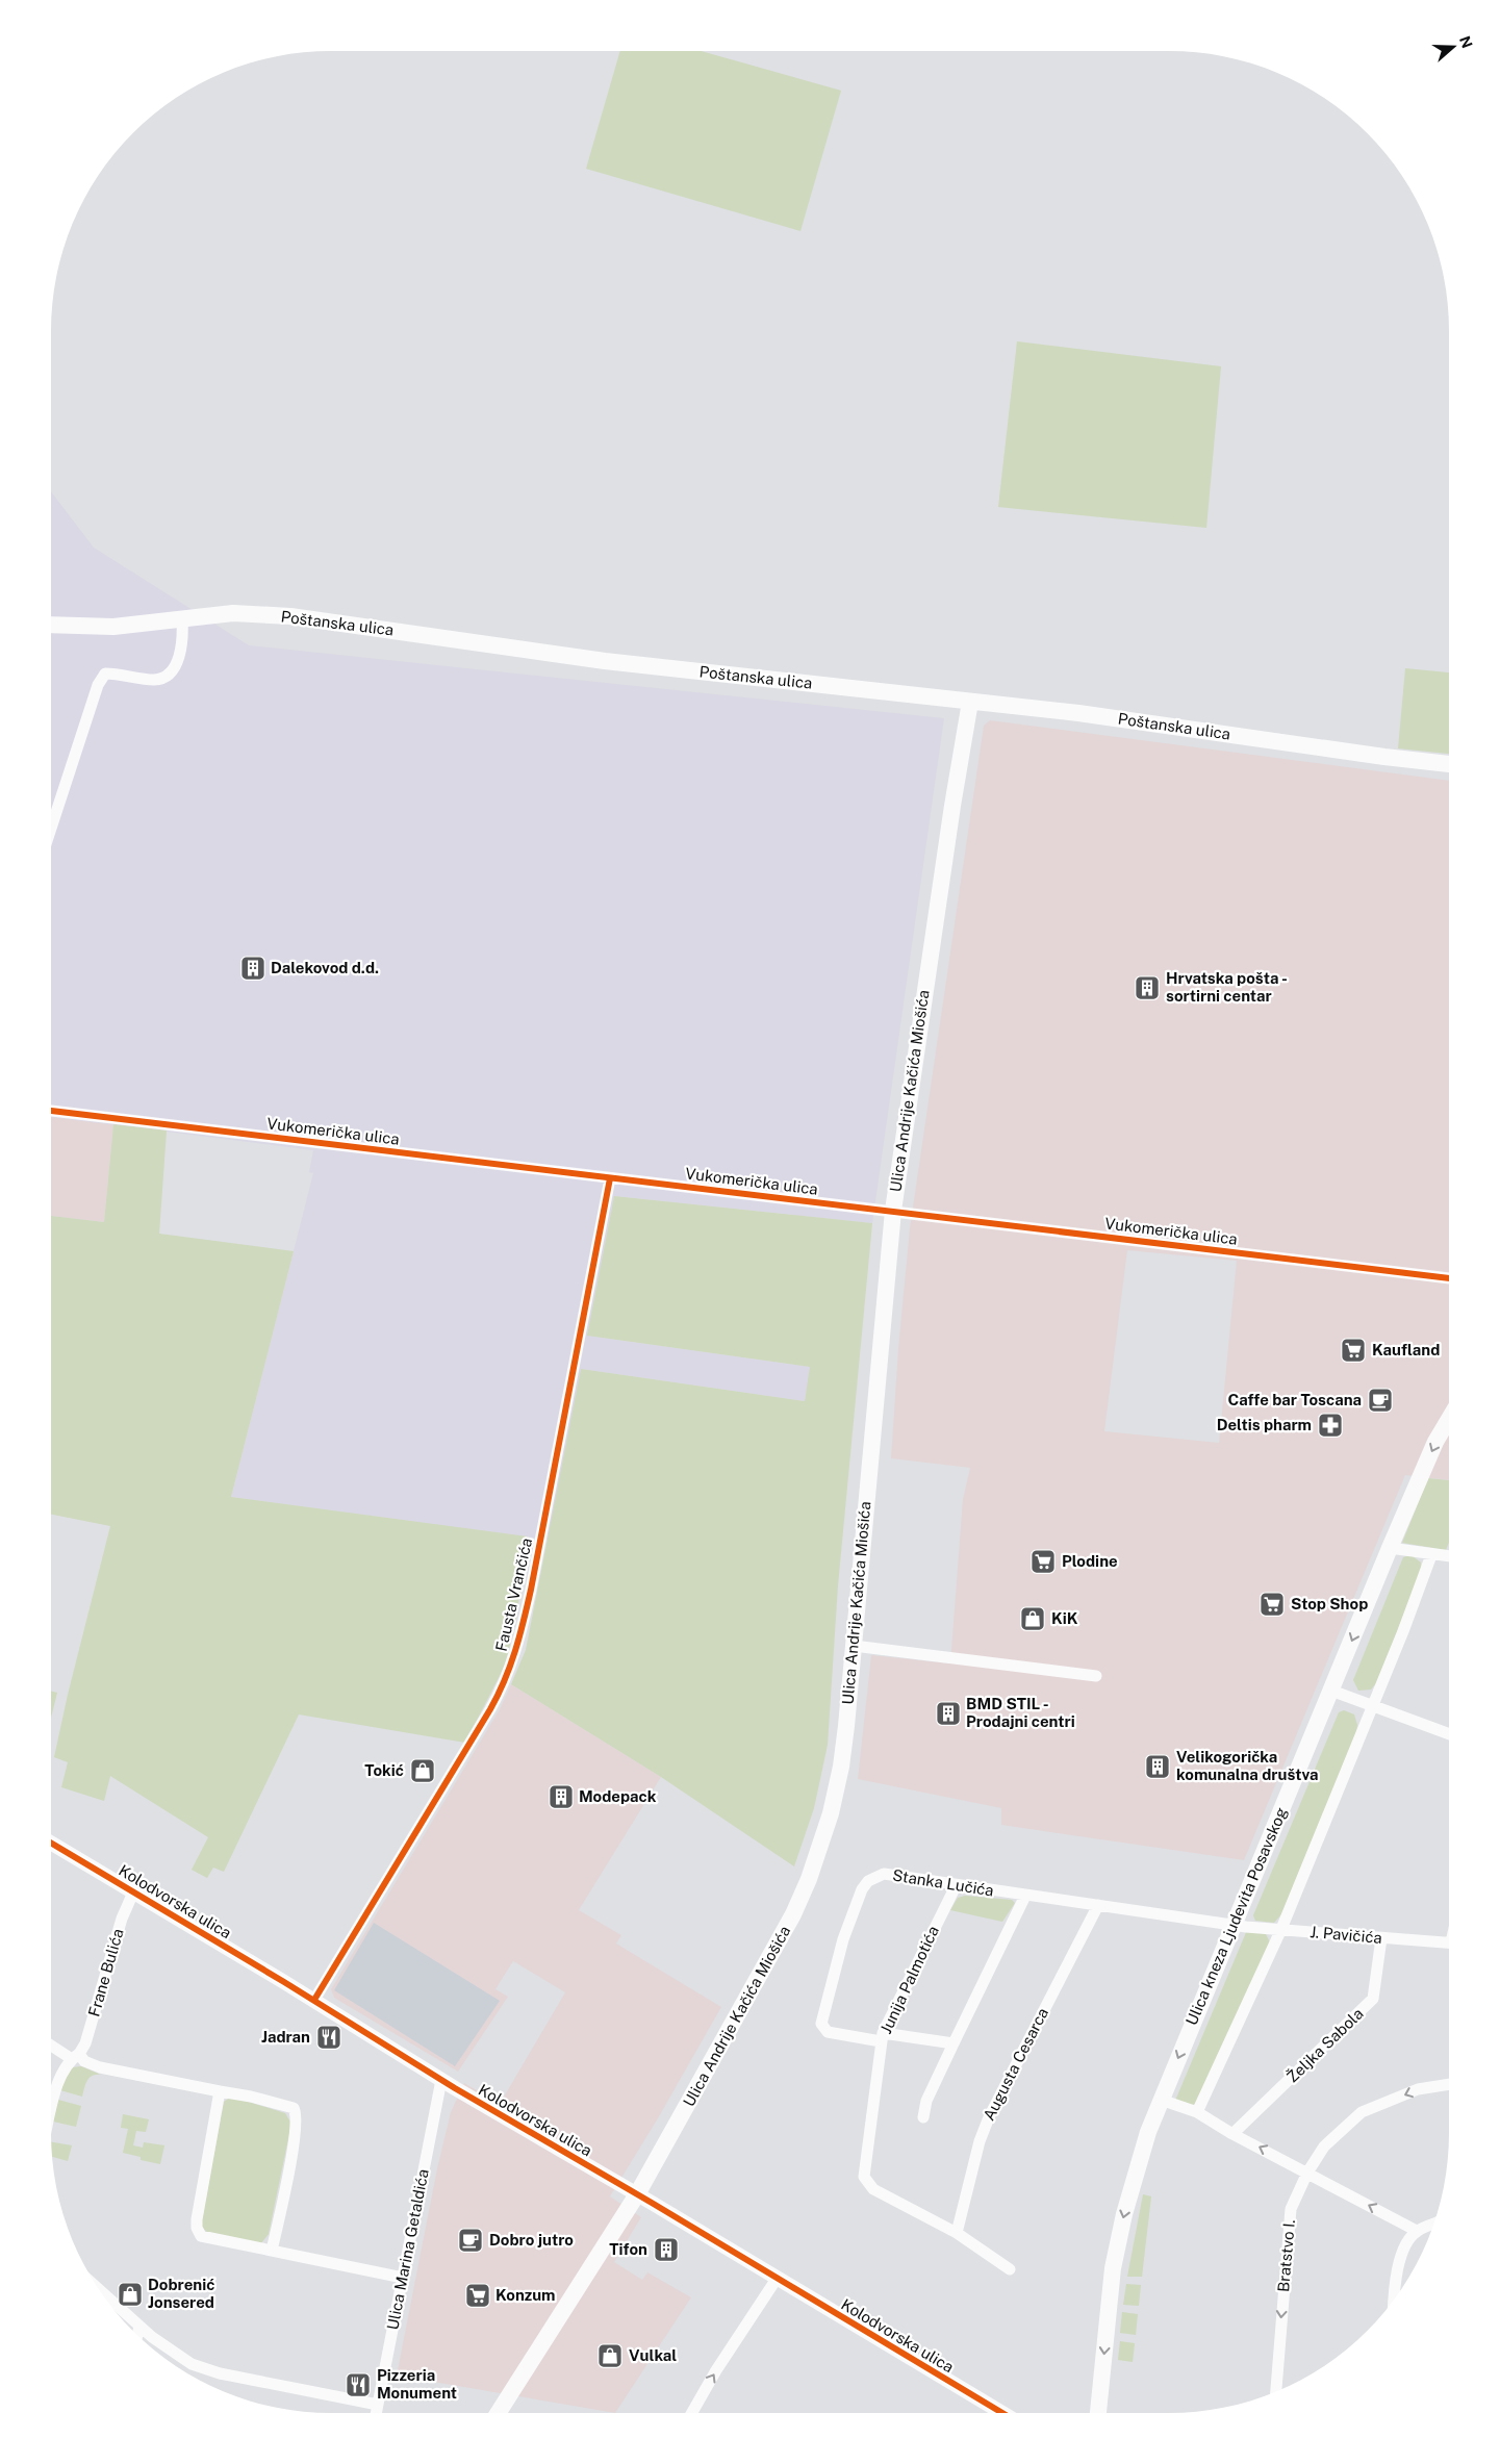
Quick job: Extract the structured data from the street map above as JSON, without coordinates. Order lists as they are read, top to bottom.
{
  "streets": {
    "main road": ["Poštanska ulica", "Ulica Andrije Kačića Miošića", "Ulica kneza Ljudevita Posavskog"],
    "street": [
      "Vukomerička ulica",
      "Fausta Vrančića",
      "Stanka Lučića",
      "Kolodvorska ulica",
      "J. Pavičića",
      "Frane Bulića",
      "Junija Palmotića",
      "Željka Sabola",
      "Augusta Cesarca",
      "Ulica Marina Getaldića",
      "Bratstvo I."
    ]
  },
  "crossings": [
    ["Poštanska ulica", "Ulica Andrije Kačića Miošića"],
    ["Ulica Andrije Kačića Miošića", "Vukomerička ulica"],
    ["Ulica Andrije Kačića Miošića", "Kolodvorska ulica"],
    ["Vukomerička ulica", "Fausta Vrančića"],
    ["Fausta Vrančića", "Kolodvorska ulica"],
    ["Stanka Lučića", "Ulica kneza Ljudevita Posavskog"],
    ["Stanka Lučića", "J. Pavičića"],
    ["Stanka Lučića", "Junija Palmotića"],
    ["Stanka Lučića", "Augusta Cesarca"],
    ["Kolodvorska ulica", "Frane Bulića"],
    ["Kolodvorska ulica", "Ulica Marina Getaldića"],
    ["Ulica kneza Ljudevita Posavskog", "J. Pavičića"],
    ["J. Pavičića", "Željka Sabola"],
    ["Junija Palmotića", "Augusta Cesarca"]
  ],
  "one_way": ["Ulica kneza Ljudevita Posavskog", "Bratstvo I."],
  "places": {
    "building": [
      "Dalekovod d.d.",
      "Hrvatska pošta - sortirni centar",
      "BMD STIL - Prodajni centri",
      "Velikogorička komunalna društva",
      "Modepack",
      "Tifon"
    ],
    "supermarket": [
      "Kaufland",
      "Plodine",
      "Stop Shop",
      "Konzum"
    ],
    "cafe": ["Caffe bar Toscana", "Dobro jutro"],
    "pharmacy": ["Deltis pharm"],
    "shop": [
      "KiK",
      "Tokić",
      "Dobrenić Jonsered",
      "Vulkal"
    ],
    "restaurant": ["Jadran", "Pizzeria Monument"]
  },
  "north": "right"
}
